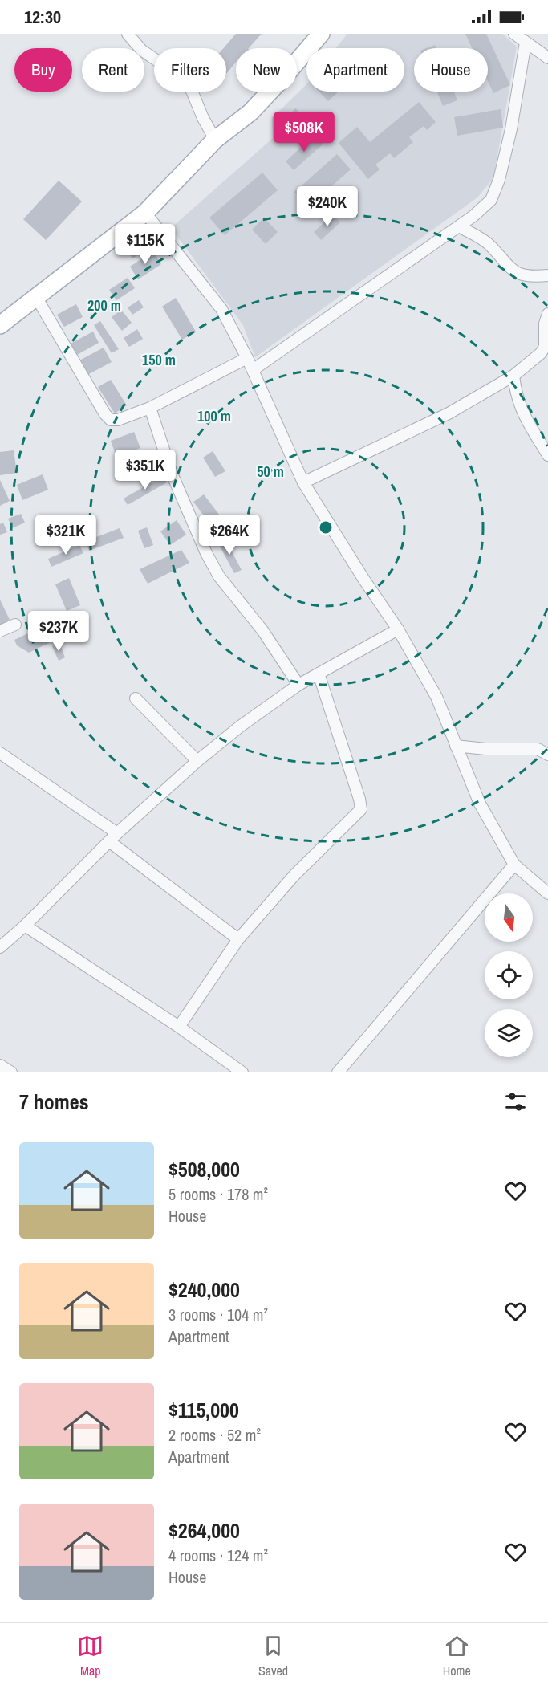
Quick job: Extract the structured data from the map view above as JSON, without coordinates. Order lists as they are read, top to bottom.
{
  "north": "bottom",
  "page": {
    "status": "12:30",
    "chip": [
      "Buy",
      "Rent",
      "Filters",
      "New",
      "Apartment",
      "House"
    ],
    "price": [
      "$508K",
      "$240K",
      "$115K",
      "$351K",
      "$321K",
      "$264K",
      "$237K"
    ],
    "heading": "7 homes",
    "list": [
      {
        "name": "$508,000",
        "note": "5 rooms · 178 m² · House"
      },
      {
        "name": "$240,000",
        "note": "3 rooms · 104 m² · Apartment"
      },
      {
        "name": "$115,000",
        "note": "2 rooms · 52 m² · Apartment"
      },
      {
        "name": "$264,000",
        "note": "4 rooms · 124 m² · House"
      }
    ],
    "tabs": ["Map", "Saved", "Home"]
  },
  "rings": [
    "200 m",
    "150 m",
    "100 m",
    "50 m"
  ]
}
